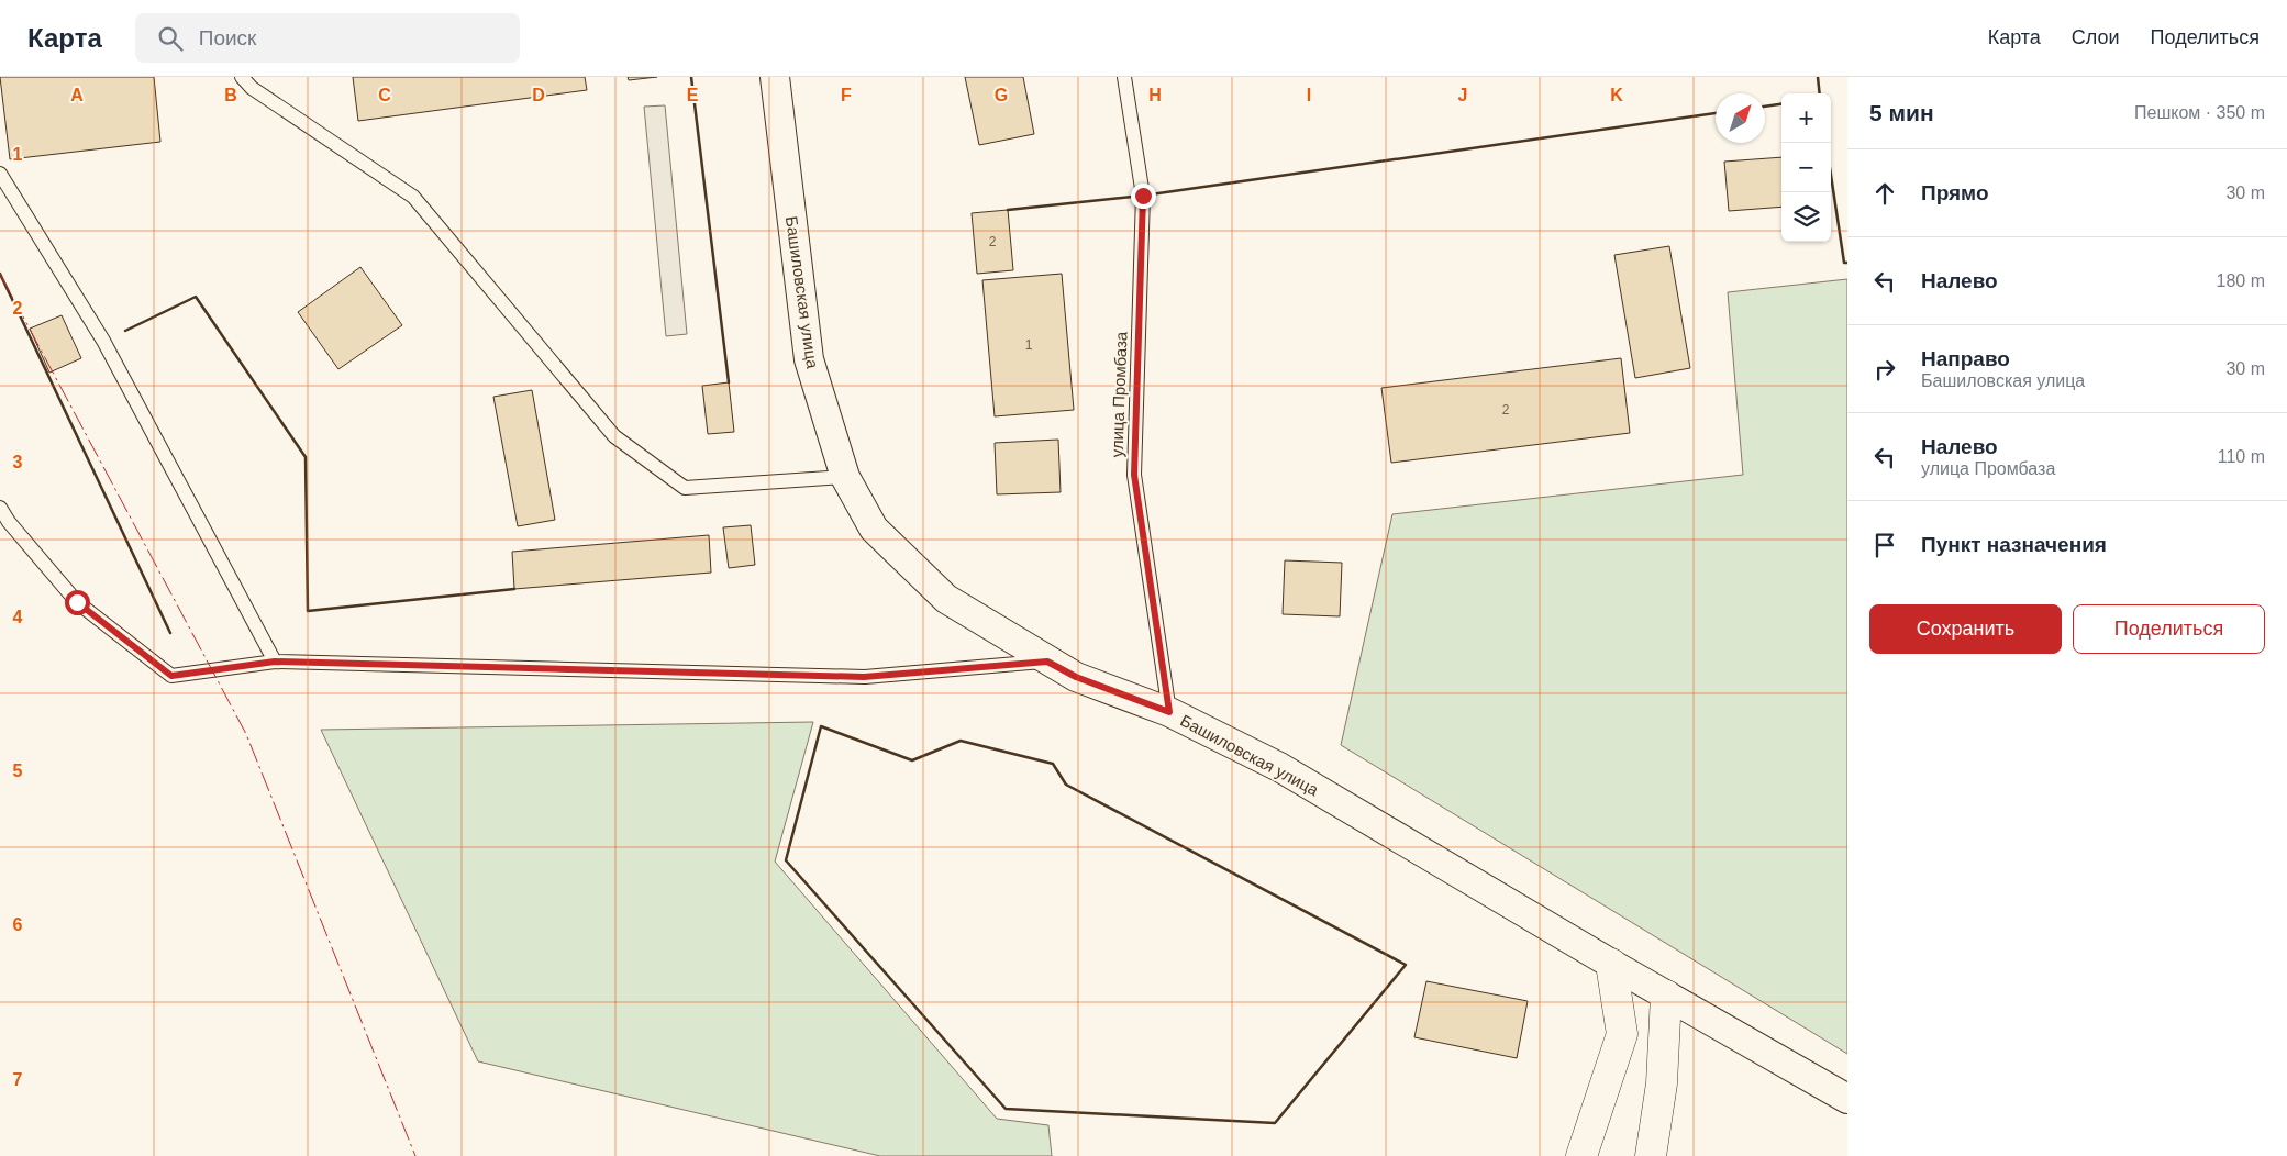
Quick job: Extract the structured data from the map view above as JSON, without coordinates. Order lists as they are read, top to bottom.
{
  "streets": {
    "street": ["Башиловская улица"],
    "lane": ["улица Промбаза"]
  },
  "crossings": [
    ["Башиловская улица", "улица Промбаза"]
  ],
  "house_numbers": ["2", "1", "2"],
  "north": "top right",
  "page": {
    "header": "Карта",
    "search": "Поиск",
    "nav": ["Карта", "Слои", "Поделиться"],
    "heading": ["5 мин", "Пешком · 350 m"],
    "map_buttons": ["+", "−"],
    "list": [
      ["Прямо", "30 m"],
      ["Налево", "180 m"],
      ["Направо", "Башиловская улица", "30 m"],
      ["Налево", "улица Промбаза", "110 m"],
      "Пункт назначения"
    ],
    "buttons": ["Сохранить", "Поделиться"]
  },
  "grid": {
    "columns": [
      "A",
      "B",
      "C",
      "D",
      "E",
      "F",
      "G",
      "H",
      "I",
      "J",
      "K"
    ],
    "rows": [
      "1",
      "2",
      "3",
      "4",
      "5",
      "6",
      "7"
    ]
  }
}
